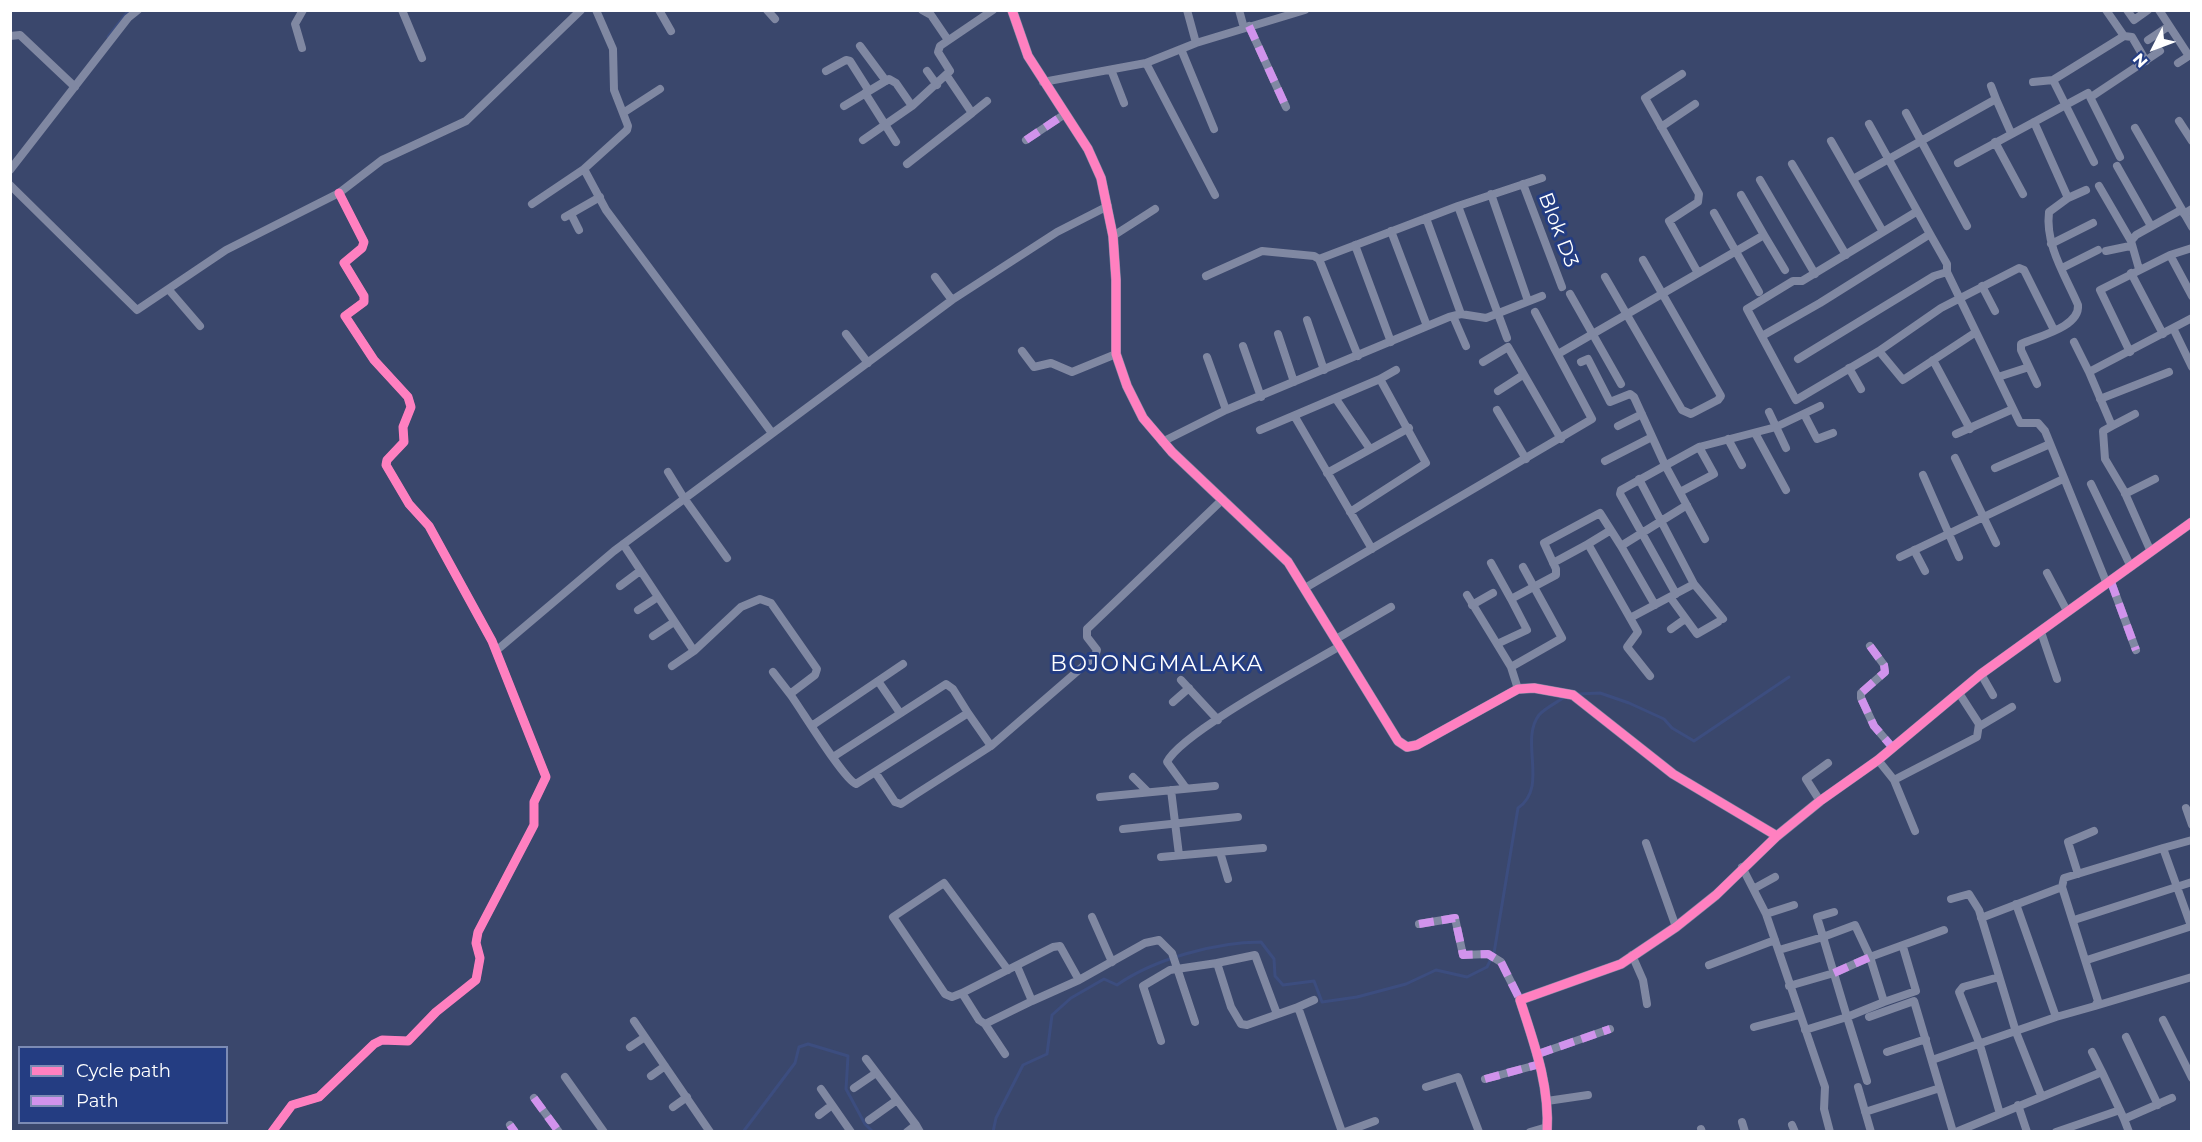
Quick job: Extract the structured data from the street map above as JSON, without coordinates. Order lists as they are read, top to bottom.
{
  "streets": {
    "street": ["Blok D3"]
  },
  "districts": ["BOJONGMALAKA"],
  "legend": ["Cycle path", "Path"],
  "north": "bottom left"
}
